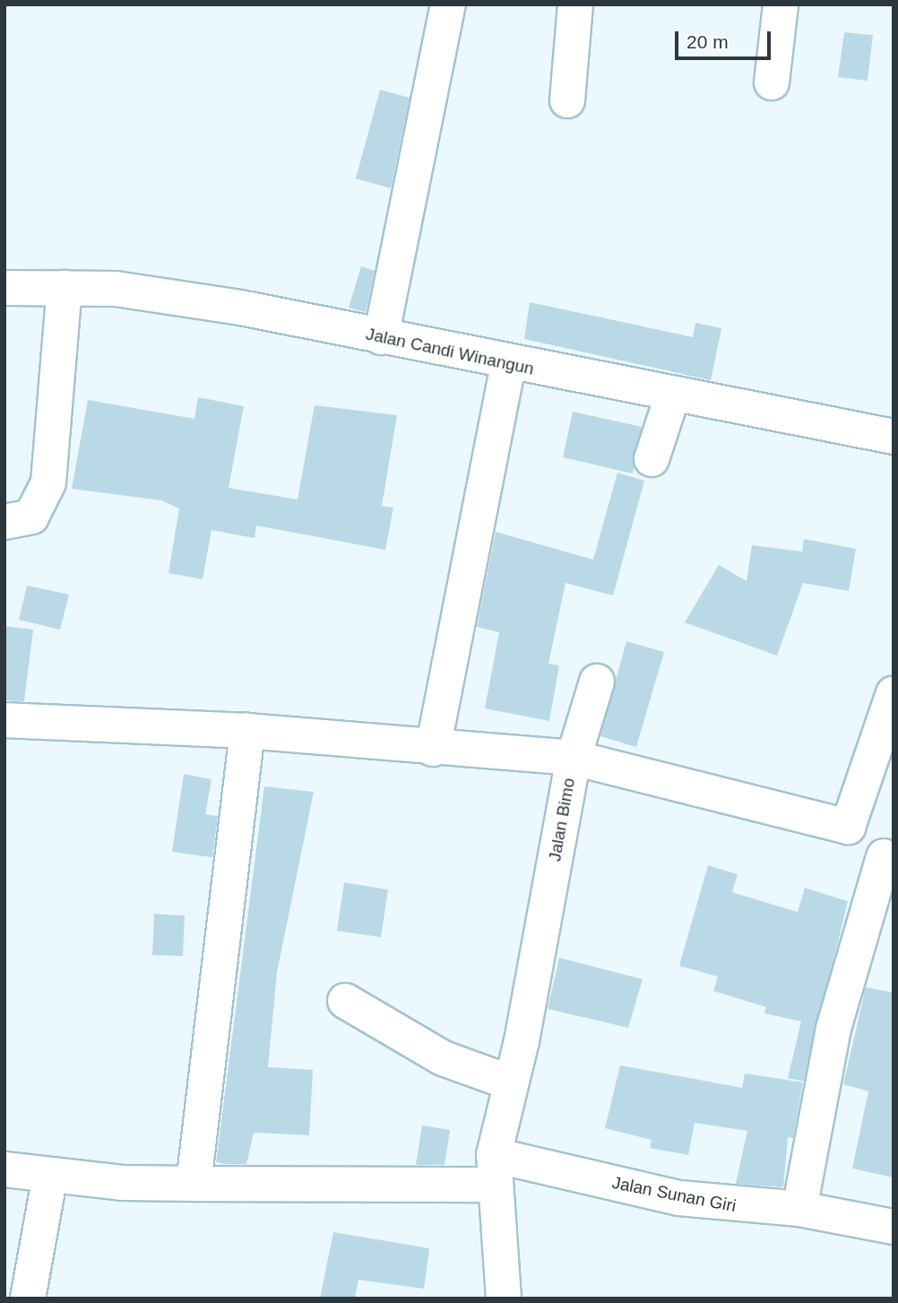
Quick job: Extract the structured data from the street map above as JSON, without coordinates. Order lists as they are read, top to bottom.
{
  "streets": {
    "street": ["Jalan Candi Winangun", "Jalan Bimo", "Jalan Sunan Giri"]
  },
  "crossings": [
    ["Jalan Bimo", "Jalan Sunan Giri"]
  ],
  "scale_bar": "20 m"
}
